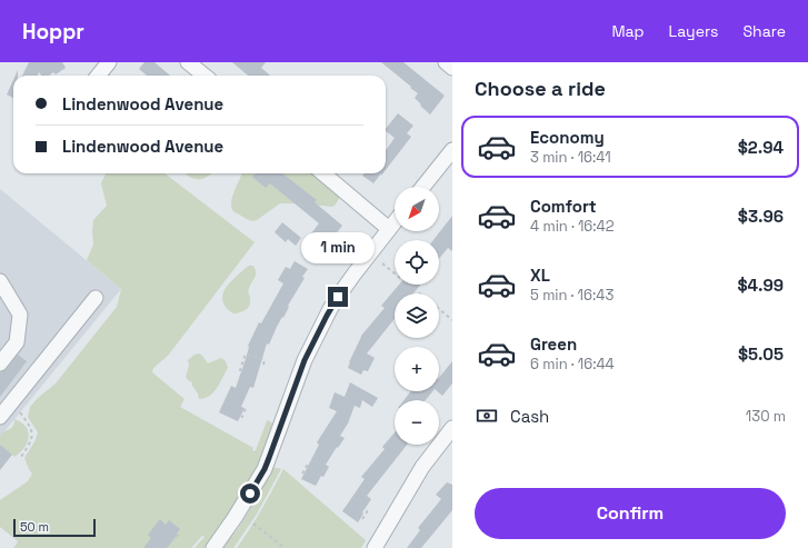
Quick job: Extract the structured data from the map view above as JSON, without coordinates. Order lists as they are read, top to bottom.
{
  "scale_bar": "50 m",
  "north": "bottom left",
  "page": {
    "header": "Hoppr",
    "nav": ["Map", "Layers", "Share"],
    "heading": "Choose a ride",
    "banner": ["Lindenwood Avenue", "Lindenwood Avenue"],
    "list": [
      {
        "name": "Economy",
        "note": "3 min · 16:41",
        "value": "$2.94"
      },
      {
        "name": "Comfort",
        "note": "4 min · 16:42",
        "value": "$3.96"
      },
      {
        "name": "XL",
        "note": "5 min · 16:43",
        "value": "$4.99"
      },
      {
        "name": "Green",
        "note": "6 min · 16:44",
        "value": "$5.05"
      }
    ],
    "map_buttons": ["+", "−"],
    "bubble": "1 min",
    "pay": ["Cash", "130 m"],
    "buttons": "Confirm",
    "scale": "50 m"
  }
}
